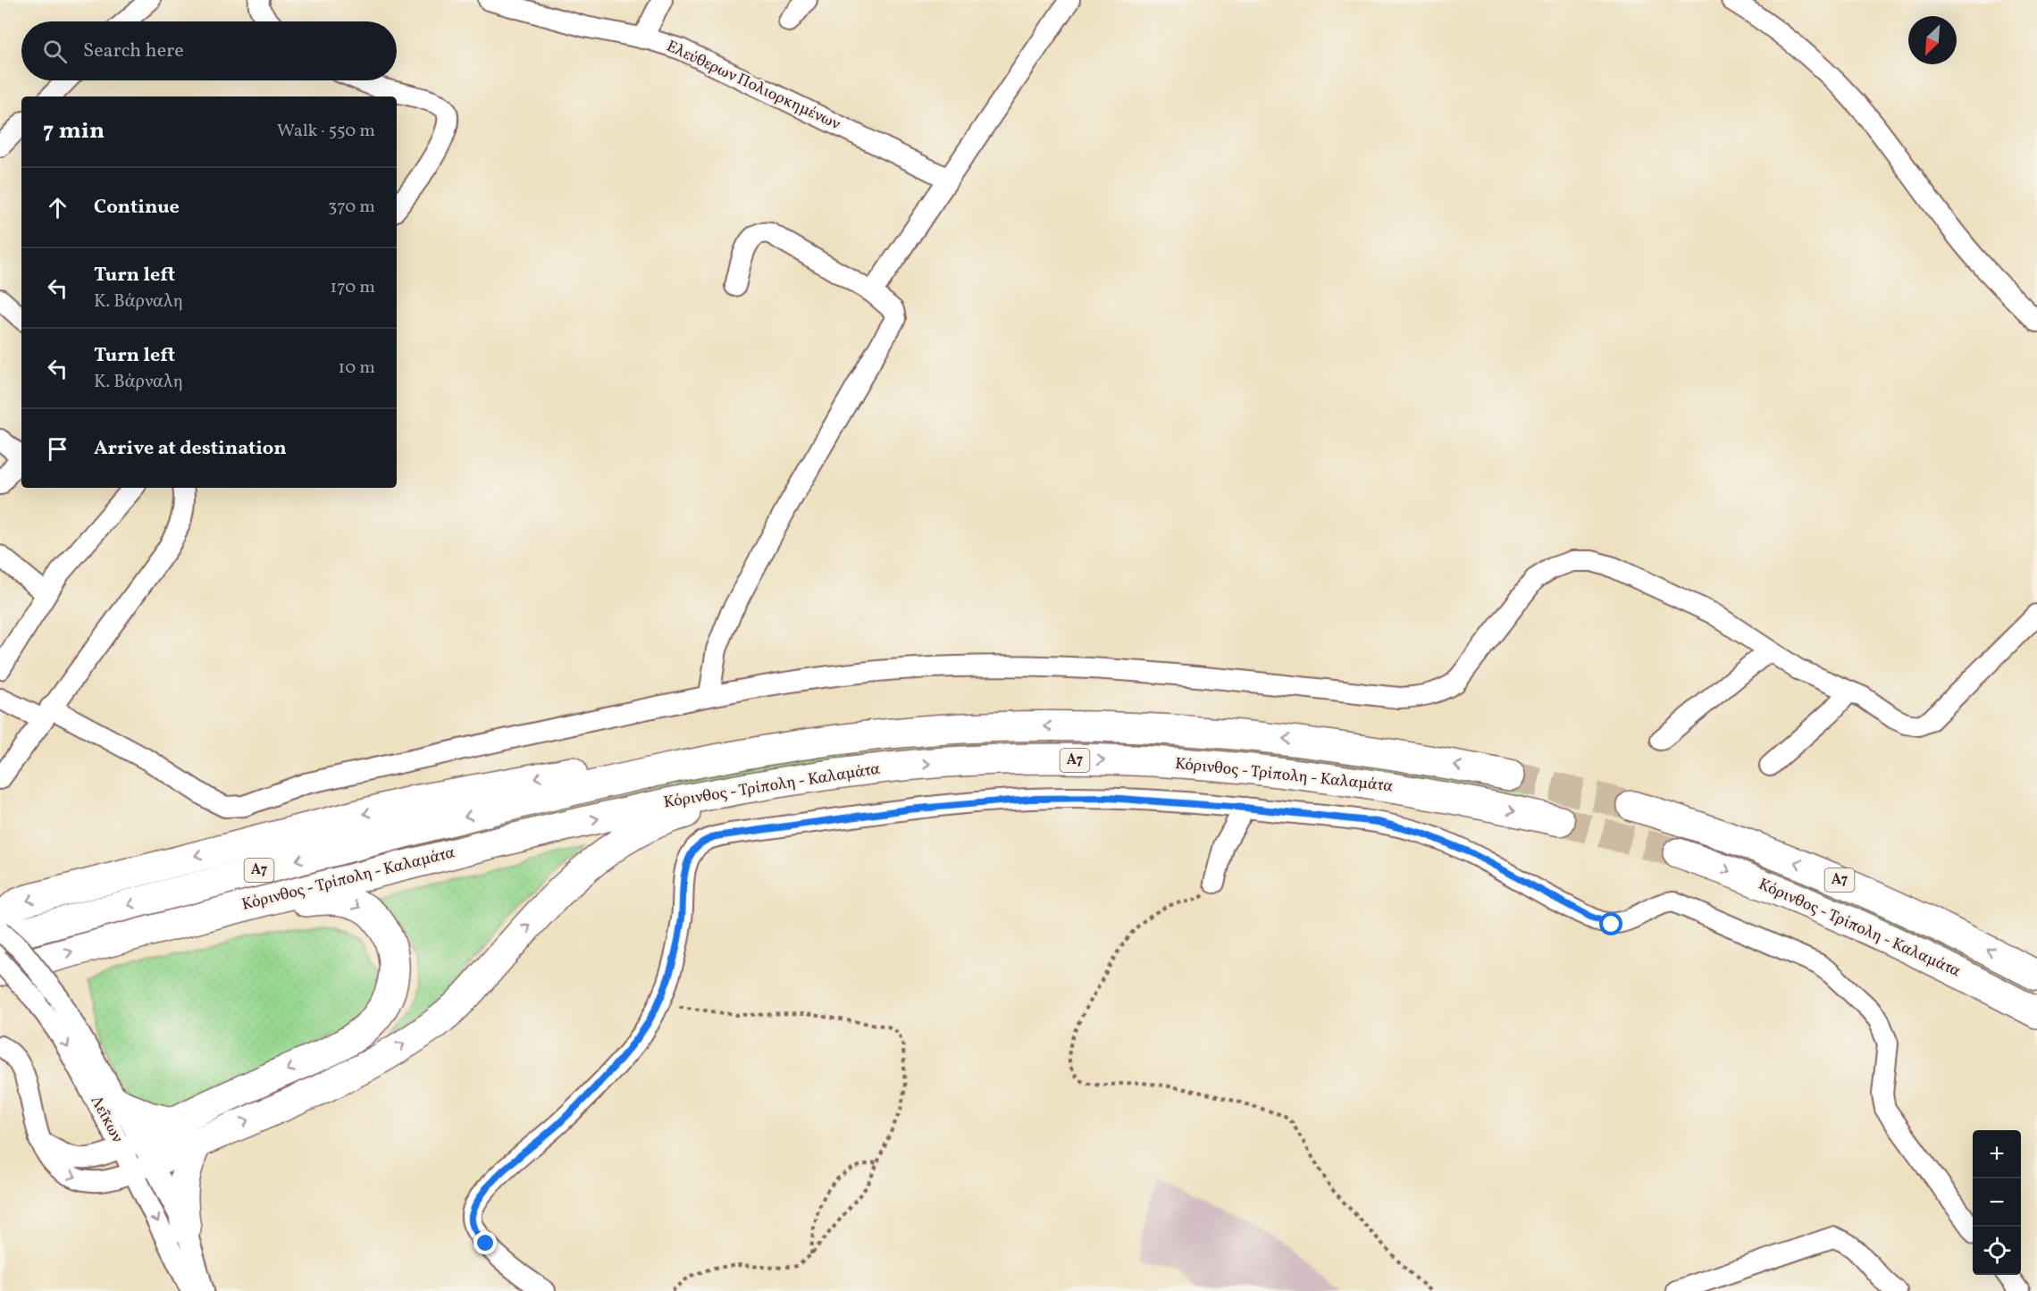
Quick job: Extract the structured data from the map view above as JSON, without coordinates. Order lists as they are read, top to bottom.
{
  "streets": {
    "highway": ["Α7", "Κόρινθος - Τρίπολη - Καλαμάτα"],
    "street": ["Ελεύθερων Πολιορκημένων", "Λεΐκων"]
  },
  "north": "bottom left",
  "page": {
    "search": "Search here",
    "heading": ["7 min", "Walk · 550 m"],
    "list": [
      ["Continue", "370 m"],
      ["Turn left", "Κ. Βάρναλη", "170 m"],
      ["Turn left", "Κ. Βάρναλη", "10 m"],
      "Arrive at destination"
    ],
    "map_buttons": ["+", "−"]
  }
}
